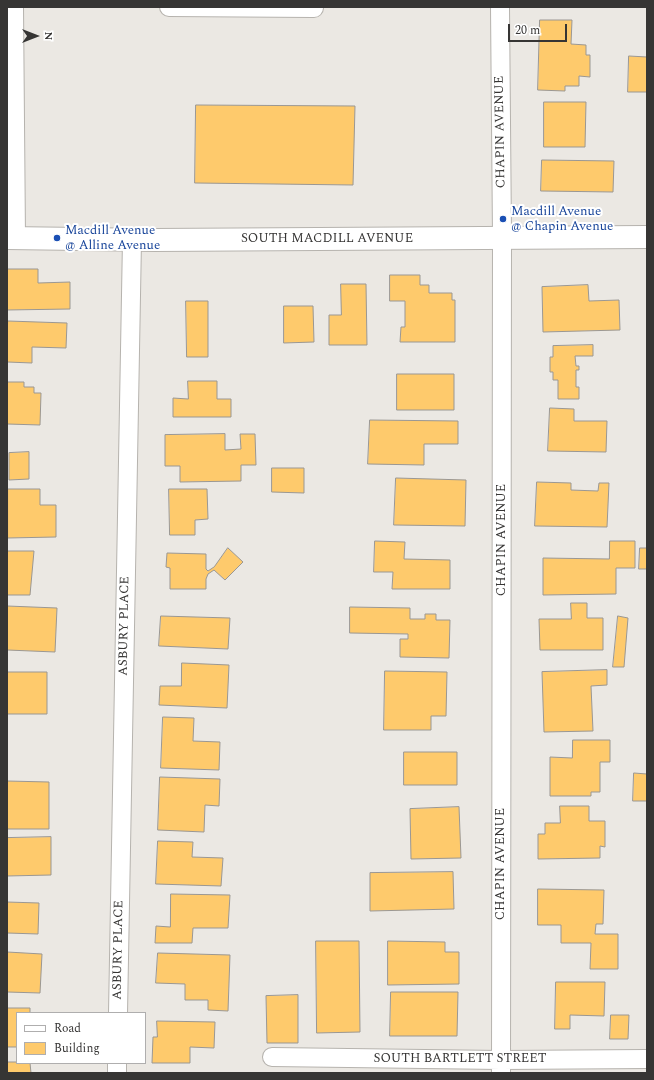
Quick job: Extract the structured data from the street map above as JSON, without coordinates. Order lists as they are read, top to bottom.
{
  "streets": {
    "street": [
      "CHAPIN AVENUE",
      "SOUTH MACDILL AVENUE",
      "ASBURY PLACE",
      "SOUTH BARTLETT STREET"
    ]
  },
  "crossings": [
    ["CHAPIN AVENUE", "SOUTH MACDILL AVENUE"],
    ["CHAPIN AVENUE", "SOUTH BARTLETT STREET"],
    ["SOUTH MACDILL AVENUE", "ASBURY PLACE"]
  ],
  "places": ["Macdill Avenue @ Chapin Avenue", "Macdill Avenue @ Alline Avenue"],
  "legend": ["Road", "Building"],
  "scale_bar": "20 m",
  "north": "right"
}
